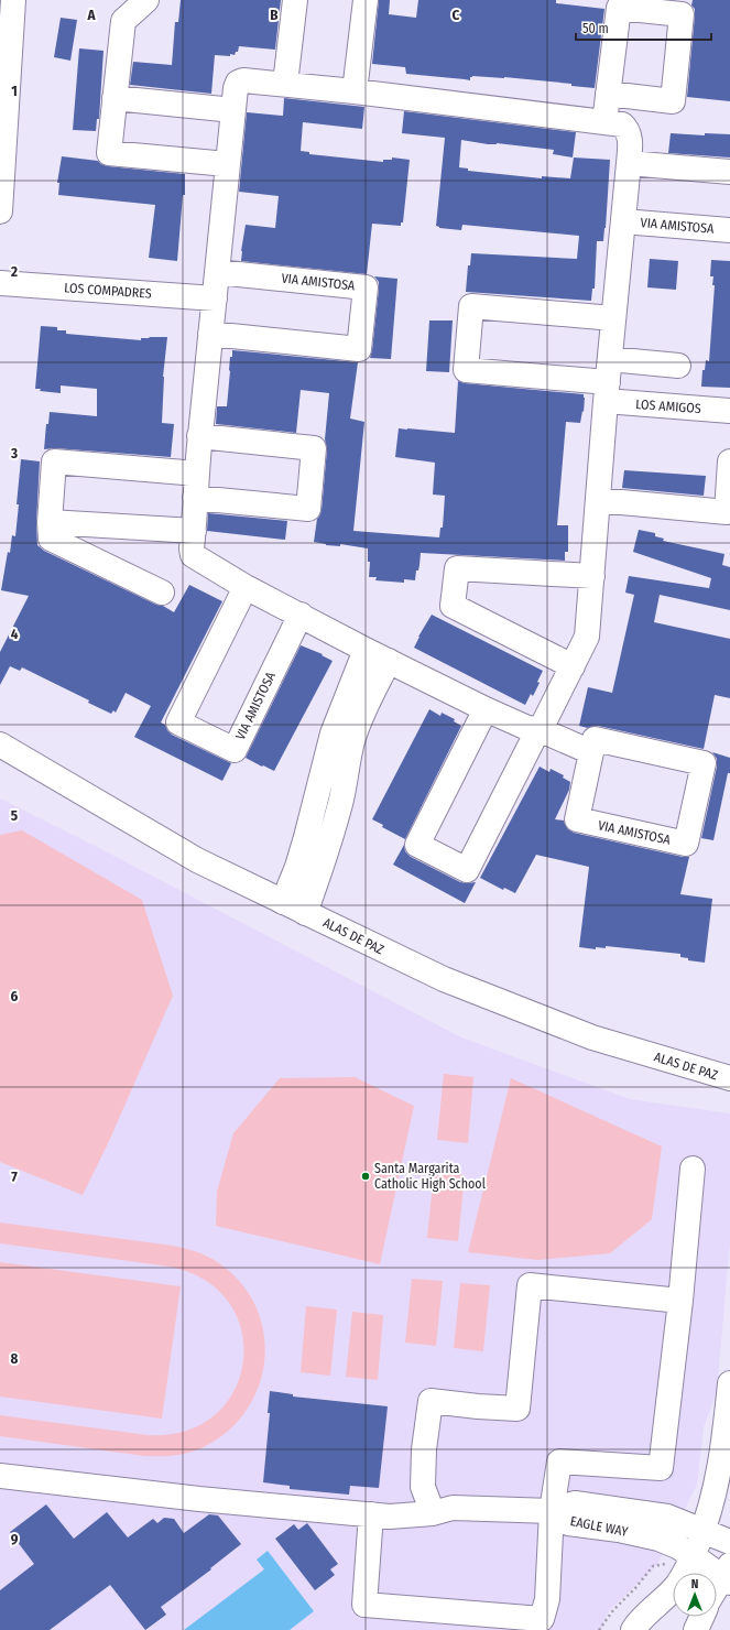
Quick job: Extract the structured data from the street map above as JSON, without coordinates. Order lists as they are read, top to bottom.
{
  "streets": {
    "street": [
      "VIA AMISTOSA",
      "LOS COMPADRES",
      "LOS AMIGOS",
      "ALAS DE PAZ",
      "EAGLE WAY"
    ]
  },
  "crossings": [
    ["VIA AMISTOSA", "LOS COMPADRES"],
    ["VIA AMISTOSA", "LOS AMIGOS"]
  ],
  "places": ["Santa Margarita Catholic High School"],
  "scale_bar": "50 m",
  "north": "top",
  "grid": {
    "columns": ["A", "B", "C"],
    "rows": [
      "1",
      "2",
      "3",
      "4",
      "5",
      "6",
      "7",
      "8",
      "9"
    ]
  }
}
